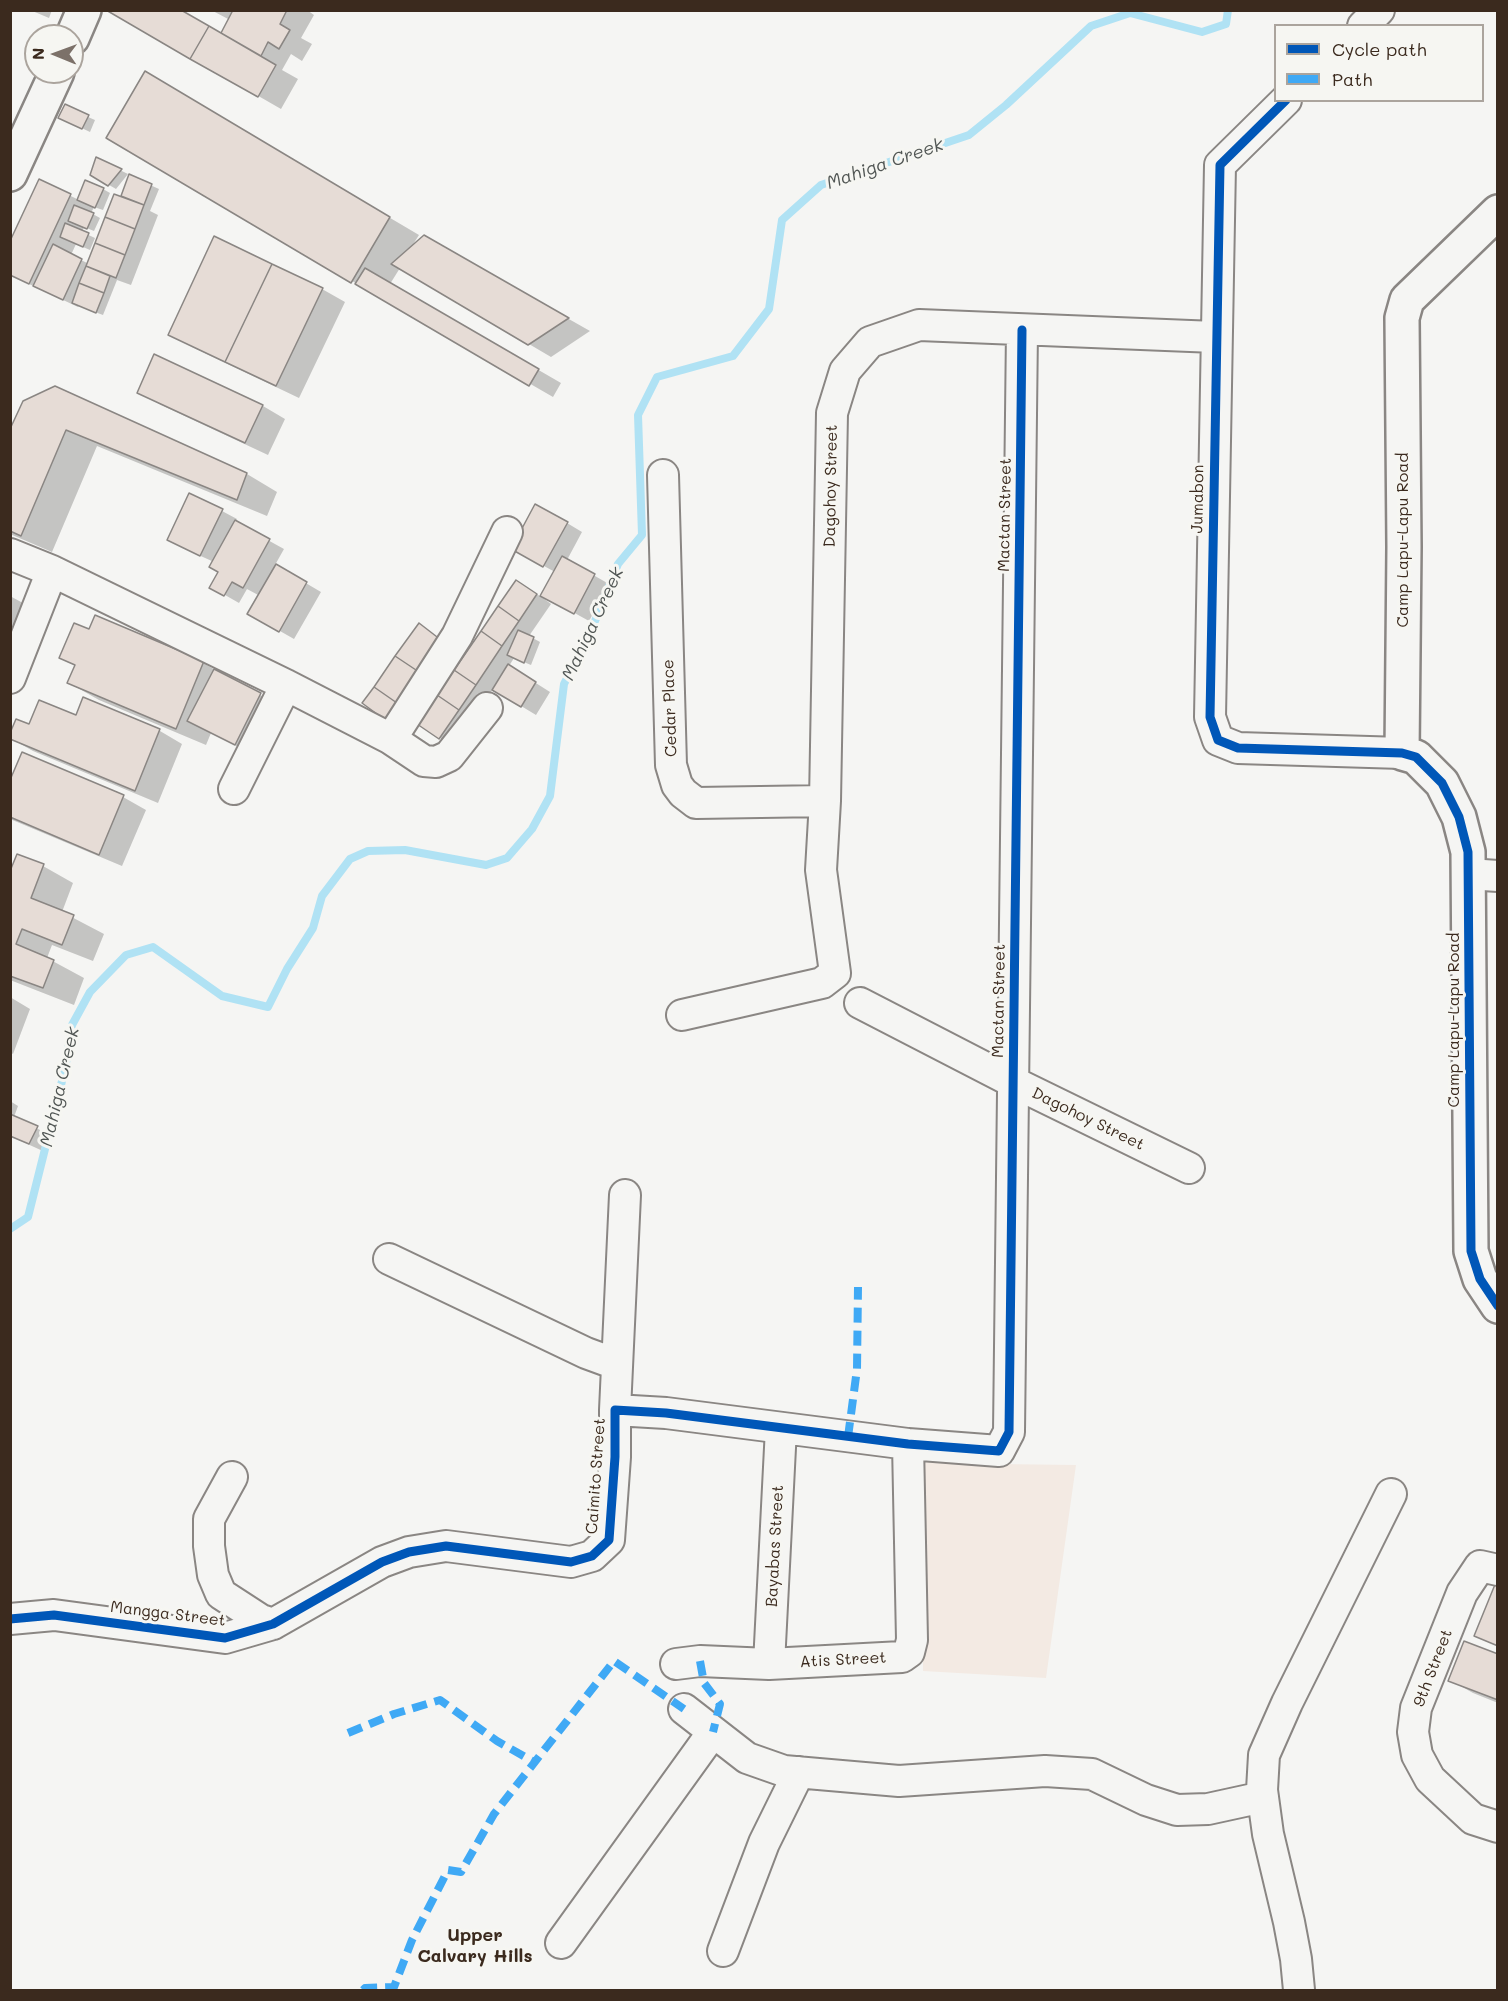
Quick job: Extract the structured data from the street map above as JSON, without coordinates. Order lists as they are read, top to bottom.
{
  "streets": {
    "street": [
      "Dagohoy Street",
      "Jumabon",
      "Mactan Street",
      "Camp Lapu-Lapu Road",
      "Cedar Place",
      "Caimito Street",
      "Bayabas Street",
      "Mangga Street",
      "Atis Street",
      "9th Street"
    ]
  },
  "crossings": [
    ["Dagohoy Street", "Jumabon"],
    ["Dagohoy Street", "Mactan Street"],
    ["Dagohoy Street", "Cedar Place"],
    ["Jumabon", "Camp Lapu-Lapu Road"],
    ["Mactan Street", "Caimito Street"],
    ["Mactan Street", "Bayabas Street"],
    ["Mactan Street", "Atis Street"],
    ["Caimito Street", "Bayabas Street"],
    ["Caimito Street", "Mangga Street"],
    ["Bayabas Street", "Atis Street"]
  ],
  "districts": ["Upper Calvary Hills"],
  "water": ["Mahiga Creek"],
  "legend": ["Cycle path", "Path"],
  "north": "left"
}
